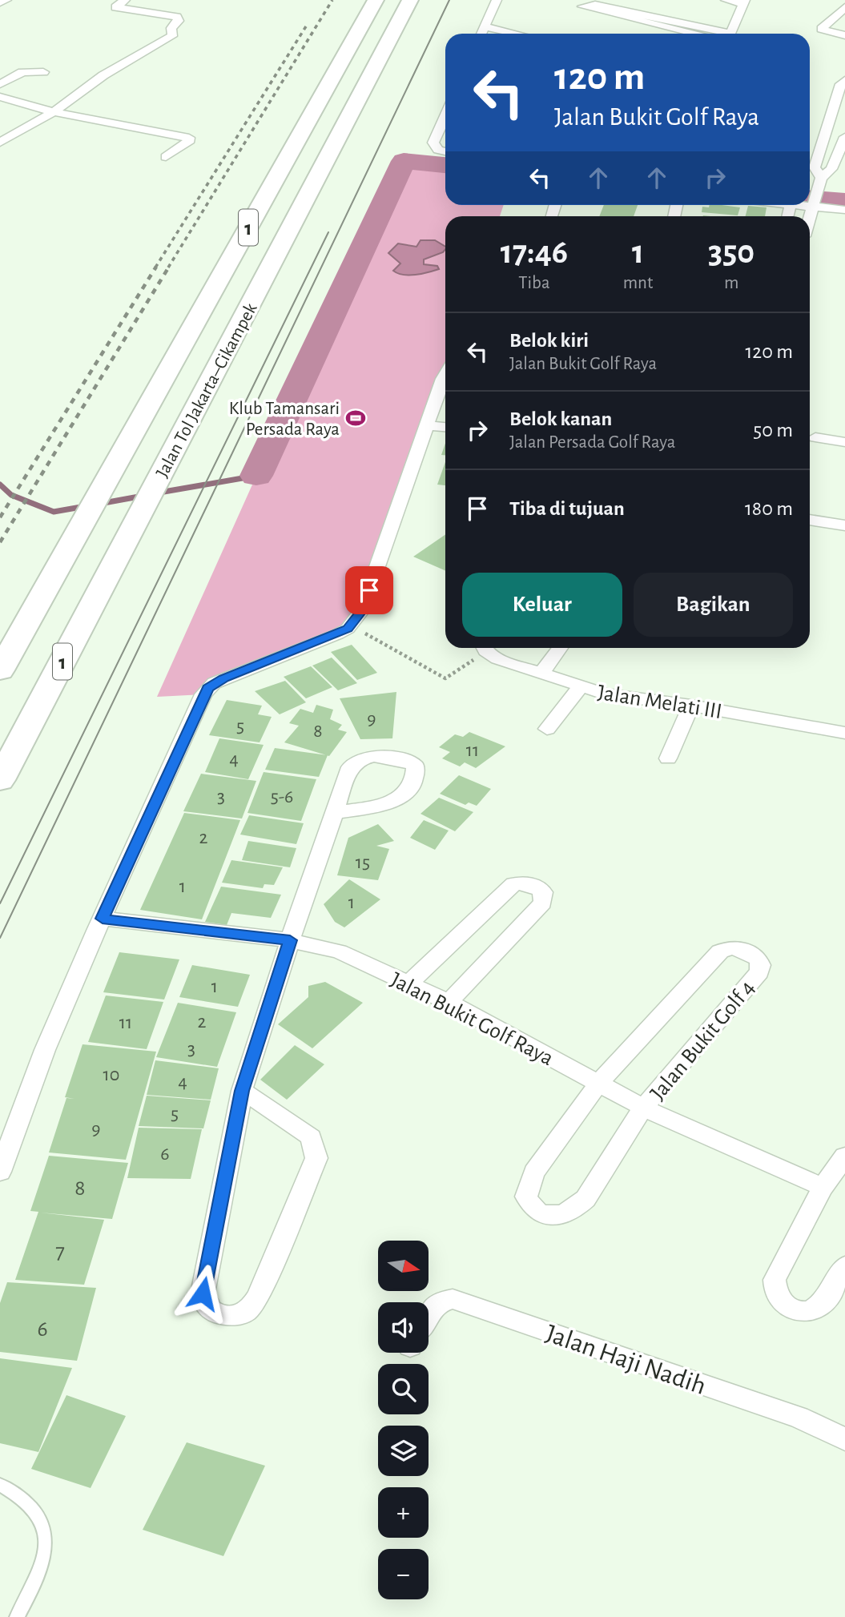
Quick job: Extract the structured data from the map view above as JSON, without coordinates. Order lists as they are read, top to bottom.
{
  "streets": {
    "highway": ["1", "Jalan Tol Jakarta–Cikampek"],
    "street": [
      "Jalan Melati III",
      "Jalan Bukit Golf Raya",
      "Jalan Bukit Golf 4",
      "Jalan Haji Nadih"
    ]
  },
  "crossings": [
    ["Jalan Bukit Golf Raya", "Jalan Bukit Golf 4"]
  ],
  "places": {
    "sports": ["Klub Tamansari Persada Raya"]
  },
  "house_numbers": [
    "9",
    "5",
    "8",
    "11",
    "4",
    "3",
    "5-6",
    "2",
    "15",
    "1",
    "1",
    "1",
    "2",
    "11",
    "3",
    "10",
    "4",
    "5",
    "9",
    "6",
    "8",
    "7",
    "6"
  ],
  "north": "right",
  "page": {
    "turn": ["120 m", "Jalan Bukit Golf Raya"],
    "eta": [
      "17:46",
      "Tiba",
      "1",
      "mnt",
      "350",
      "m"
    ],
    "list": [
      {
        "name": "Belok kiri",
        "note": "Jalan Bukit Golf Raya",
        "value": "120 m"
      },
      {
        "name": "Belok kanan",
        "note": "Jalan Persada Golf Raya",
        "value": "50 m"
      },
      {
        "name": "Tiba di tujuan",
        "value": "180 m"
      }
    ],
    "buttons": ["Keluar", "Bagikan"],
    "map_buttons": ["+", "−"]
  }
}
